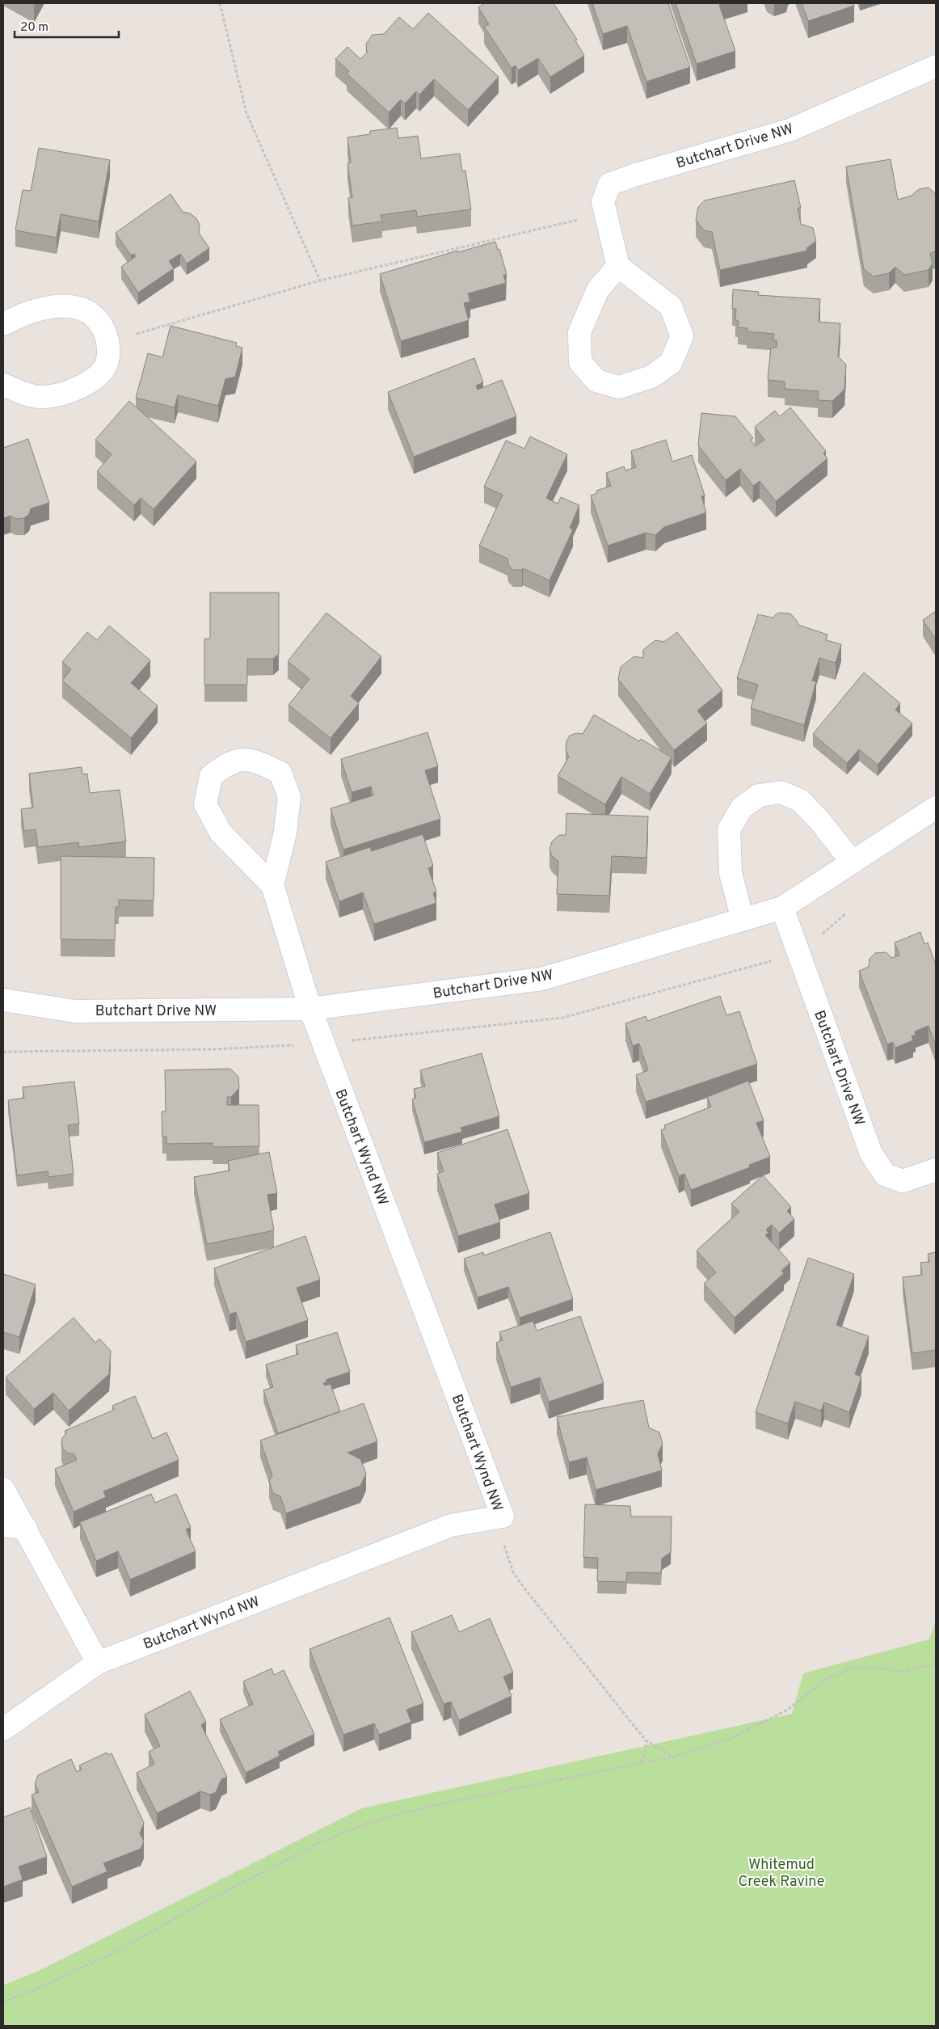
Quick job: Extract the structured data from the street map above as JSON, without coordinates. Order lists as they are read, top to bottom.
{
  "streets": {
    "street": ["Butchart Drive NW", "Butchart Wynd NW"]
  },
  "crossings": [
    ["Butchart Drive NW", "Butchart Wynd NW"]
  ],
  "parks": ["Whitemud Creek Ravine"],
  "scale_bar": "20 m"
}
